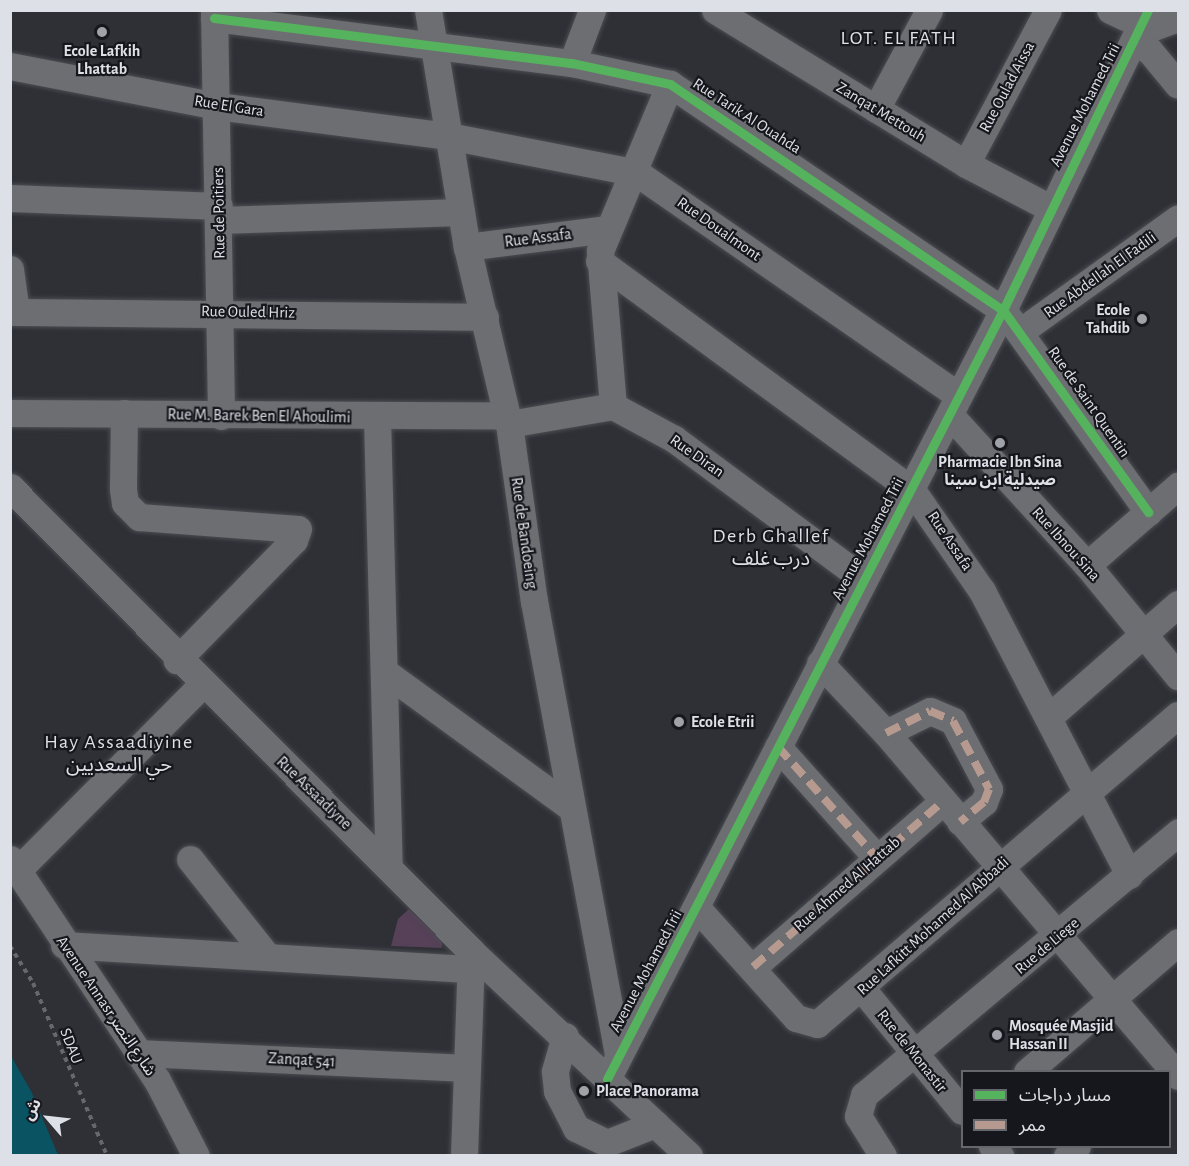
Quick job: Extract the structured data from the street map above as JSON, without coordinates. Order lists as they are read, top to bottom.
{
  "streets": {
    "street": [
      "Rue Oulad Aissa",
      "Avenue Mohamed Trii",
      "Rue El Gara",
      "Zanqat Mettouh",
      "Rue Tarik Al Ouahda",
      "Rue de Poitiers",
      "Rue Doualmont",
      "Rue Assafa",
      "Rue Abdellah El Fadili",
      "Rue Ouled Hriz",
      "Rue de Saint Quentin",
      "Rue M. Barek Ben El Ahoulimi",
      "Rue Diran",
      "Rue de Bandoeing",
      "Rue Ibnou Sina",
      "Rue Assaadiyne",
      "Rue Ahmed Al Hattab",
      "Rue Lafkitt Mohamed Al Abbadi",
      "Rue de Liege",
      "Avenue Annasr شارع النصر",
      "Rue de Monastir",
      "Zanqat 541"
    ],
    "path": ["SDAU"]
  },
  "crossings": [
    ["Rue Oulad Aissa", "Zanqat Mettouh"],
    ["Avenue Mohamed Trii", "Zanqat Mettouh"],
    ["Avenue Mohamed Trii", "Rue Tarik Al Ouahda"],
    ["Avenue Mohamed Trii", "Rue Doualmont"],
    ["Avenue Mohamed Trii", "Rue Assafa"],
    ["Avenue Mohamed Trii", "Rue de Saint Quentin"],
    ["Avenue Mohamed Trii", "Rue Diran"],
    ["Avenue Mohamed Trii", "Rue de Bandoeing"],
    ["Avenue Mohamed Trii", "Rue Ibnou Sina"],
    ["Avenue Mohamed Trii", "Rue Assaadiyne"],
    ["Avenue Mohamed Trii", "Rue Lafkitt Mohamed Al Abbadi"],
    ["Rue El Gara", "Rue de Poitiers"],
    ["Rue El Gara", "Rue Doualmont"],
    ["Rue El Gara", "Rue de Bandoeing"],
    ["Rue Tarik Al Ouahda", "Rue de Poitiers"],
    ["Rue Tarik Al Ouahda", "Rue de Saint Quentin"],
    ["Rue Tarik Al Ouahda", "Rue de Bandoeing"],
    ["Rue de Poitiers", "Rue Ouled Hriz"],
    ["Rue de Poitiers", "Rue M. Barek Ben El Ahoulimi"],
    ["Rue Doualmont", "Rue de Bandoeing"],
    ["Rue Doualmont", "Rue Ibnou Sina"],
    ["Rue Assafa", "Rue de Bandoeing"],
    ["Rue Assafa", "Rue Lafkitt Mohamed Al Abbadi"],
    ["Rue Assafa", "Rue de Liege"],
    ["Rue Abdellah El Fadili", "Rue de Saint Quentin"],
    ["Rue Ouled Hriz", "Rue de Bandoeing"],
    ["Rue M. Barek Ben El Ahoulimi", "Rue de Bandoeing"],
    ["Rue de Bandoeing", "Rue Assaadiyne"],
    ["Rue Ahmed Al Hattab", "Rue Lafkitt Mohamed Al Abbadi"],
    ["Rue Lafkitt Mohamed Al Abbadi", "Rue de Monastir"],
    ["Rue de Liege", "Rue de Monastir"],
    ["Avenue Annasr شارع النصر", "Zanqat 541"]
  ],
  "districts": ["LOT. EL FATH", "Derb Ghallef درب غلف", "Hay Assaadiyine حي السعديين"],
  "places": [
    "Ecole Lafkih Lhattab",
    "Ecole Tahdib",
    "Pharmacie Ibn Sina صيدلية ابن سينا",
    "Ecole Etrii",
    "Mosquée Masjid Hassan II",
    "Place Panorama"
  ],
  "legend": ["مسار دراجات", "ممر"],
  "north": "top left"
}
